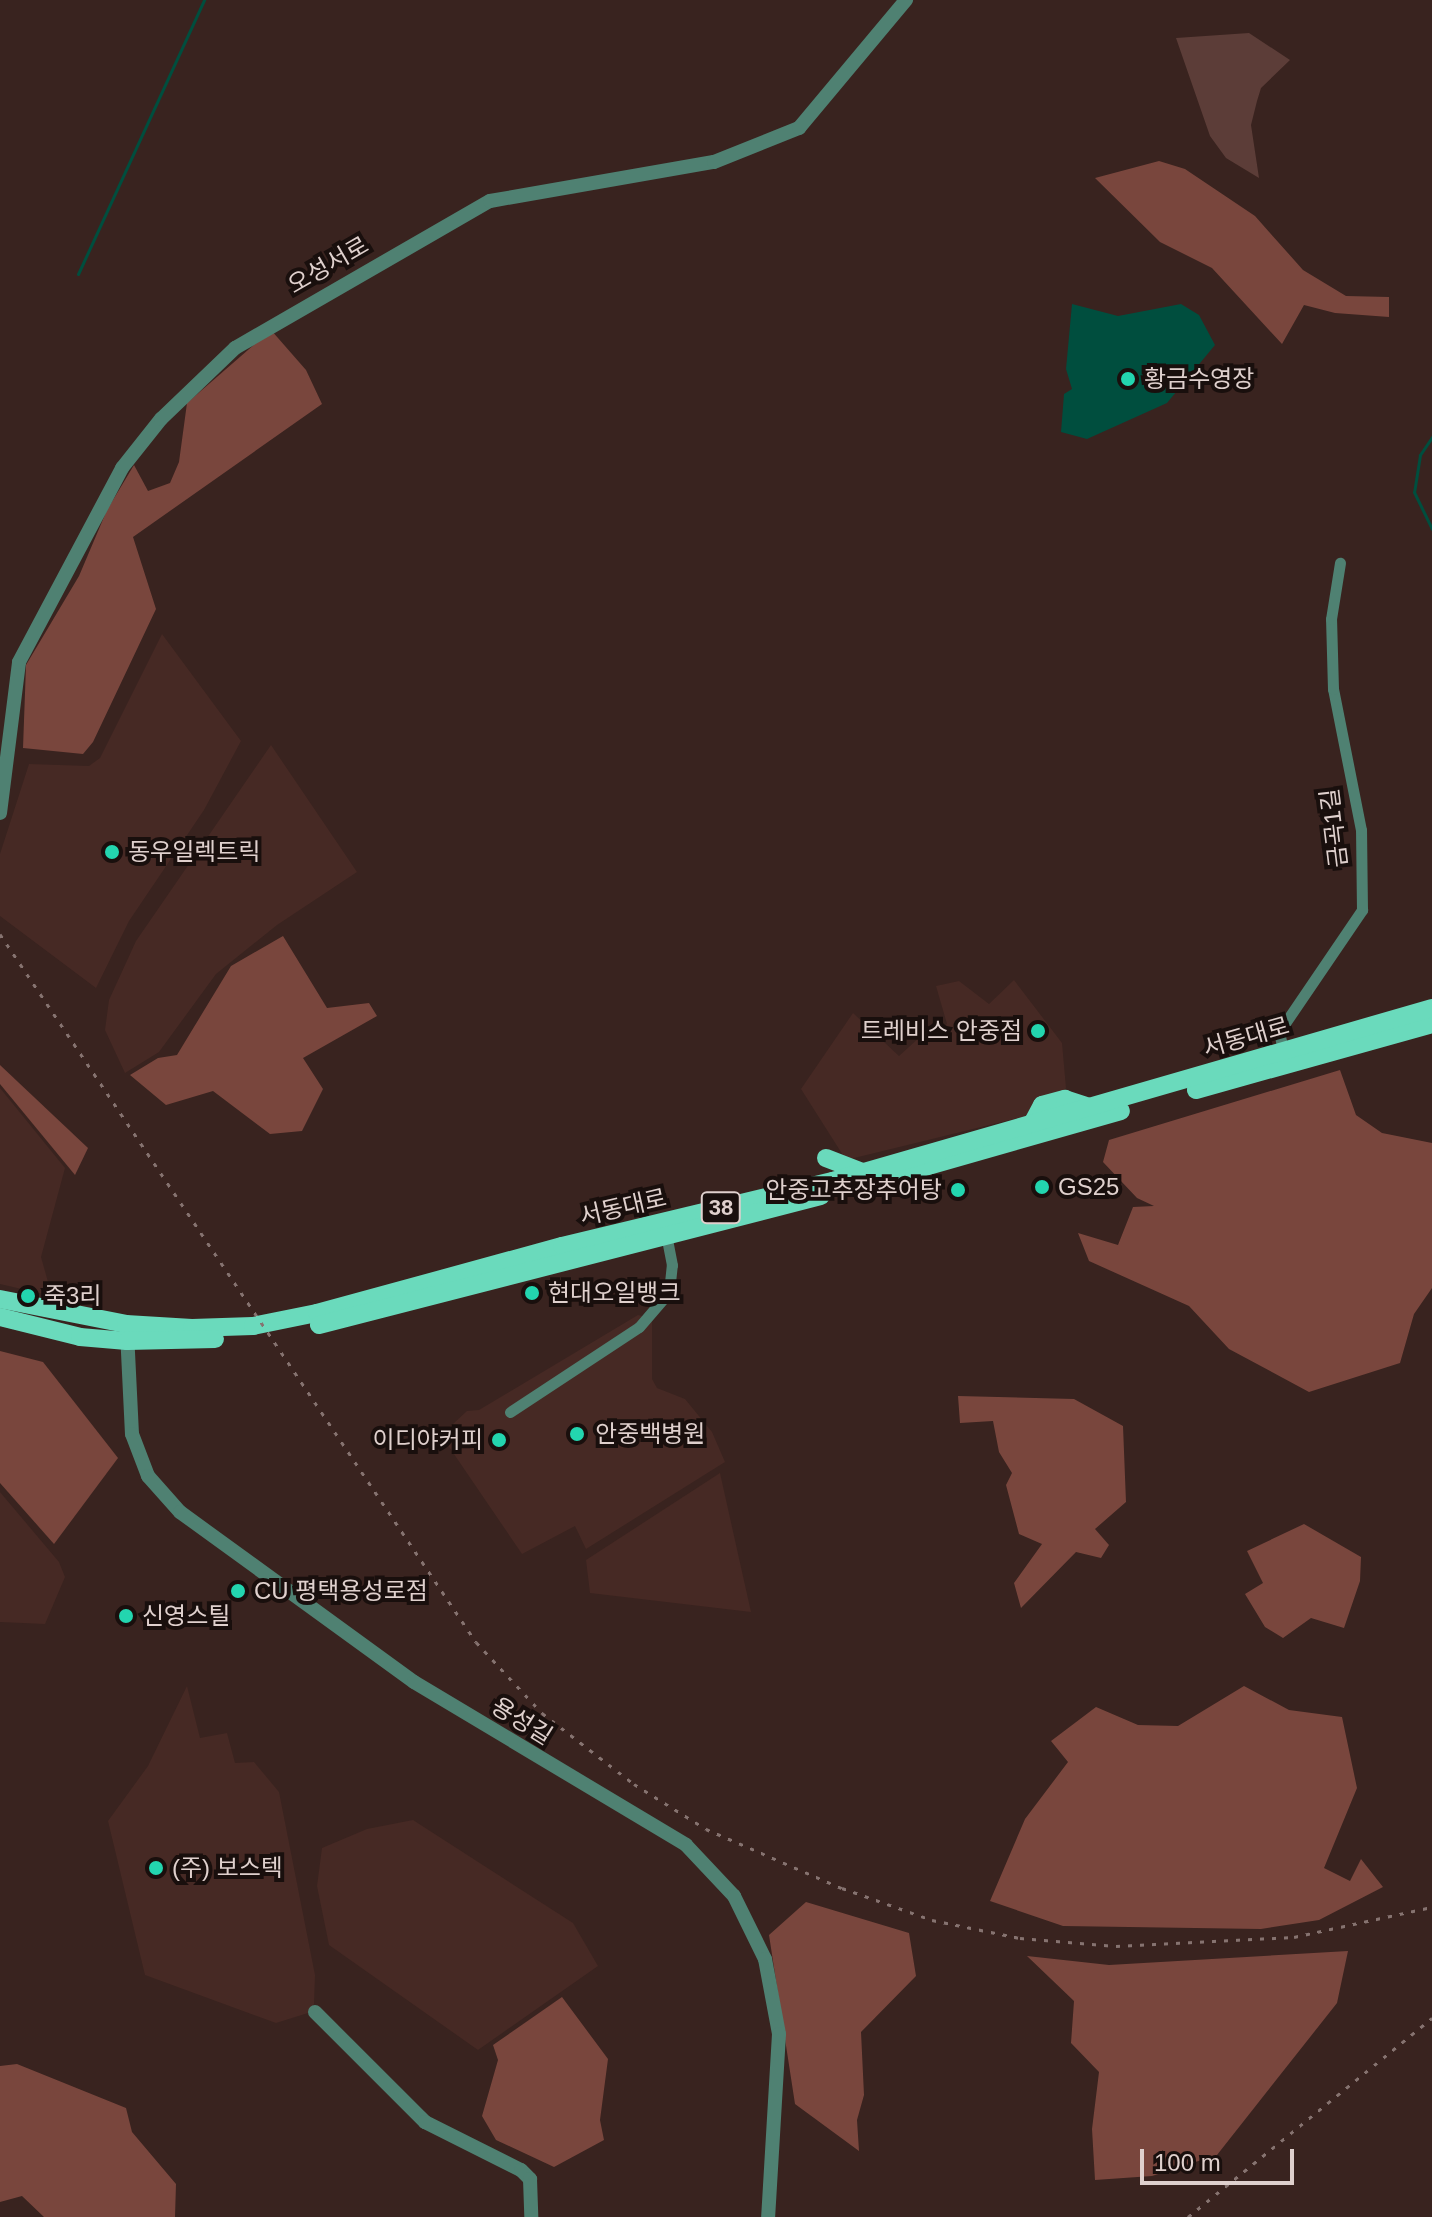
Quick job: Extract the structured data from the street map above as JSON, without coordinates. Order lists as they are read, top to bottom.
{
  "streets": {
    "main road": ["서동대로", "38"],
    "street": ["오성서로", "금곡1길", "용성길"]
  },
  "crossings": [
    ["금곡1길", "서동대로"],
    ["서동대로", "용성길"]
  ],
  "places": [
    "황금수영장",
    "동우일렉트릭",
    "트레비스 안중점",
    "GS25",
    "안중고추장추어탕",
    "현대오일뱅크",
    "죽3리",
    "안중백병원",
    "이디야커피",
    "CU 평택용성로점",
    "신영스틸",
    "(주) 보스텍"
  ],
  "scale_bar": "100 m"
}
